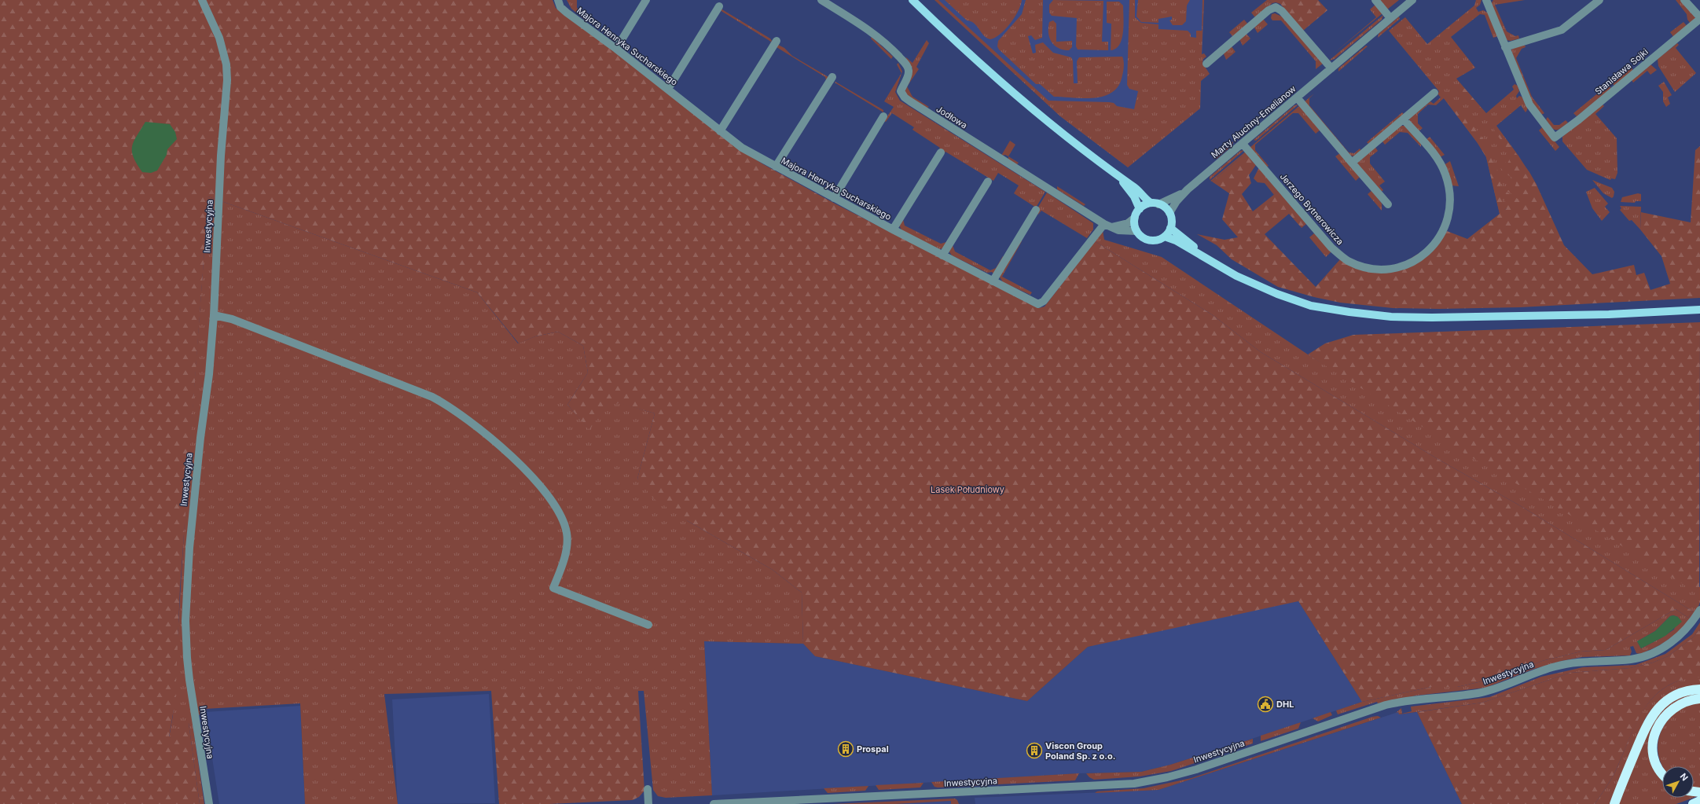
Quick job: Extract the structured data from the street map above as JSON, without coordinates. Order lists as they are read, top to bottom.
{
  "streets": {
    "street": [
      "Majora Henryka Sucharskiego",
      "Stanisława Sojki",
      "Jodłowa",
      "Marty Aluchny-Emelianow",
      "Jerzego Bytnerowicza",
      "Inwestycyjna"
    ]
  },
  "crossings": [
    ["Majora Henryka Sucharskiego", "Jodłowa"],
    ["Marty Aluchny-Emelianow", "Jerzego Bytnerowicza"]
  ],
  "parks": ["Lasek Południowy"],
  "places": {
    "public building": ["DHL"],
    "building": ["Prospal", "Viscon Group Poland Sp. z o.o."]
  },
  "north": "top right"
}
